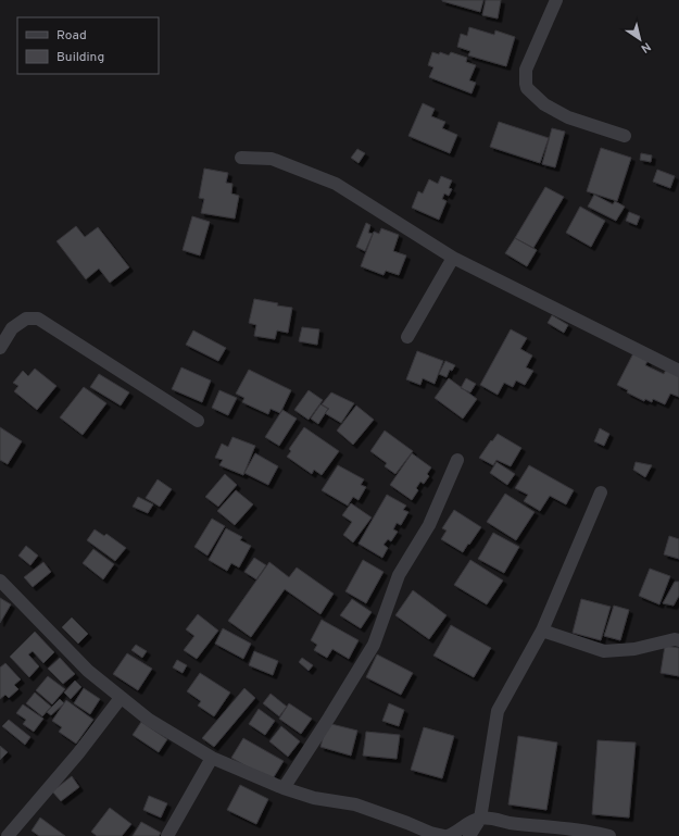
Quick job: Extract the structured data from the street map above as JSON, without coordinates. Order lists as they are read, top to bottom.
{
  "legend": ["Road", "Building"],
  "north": "bottom right"
}
